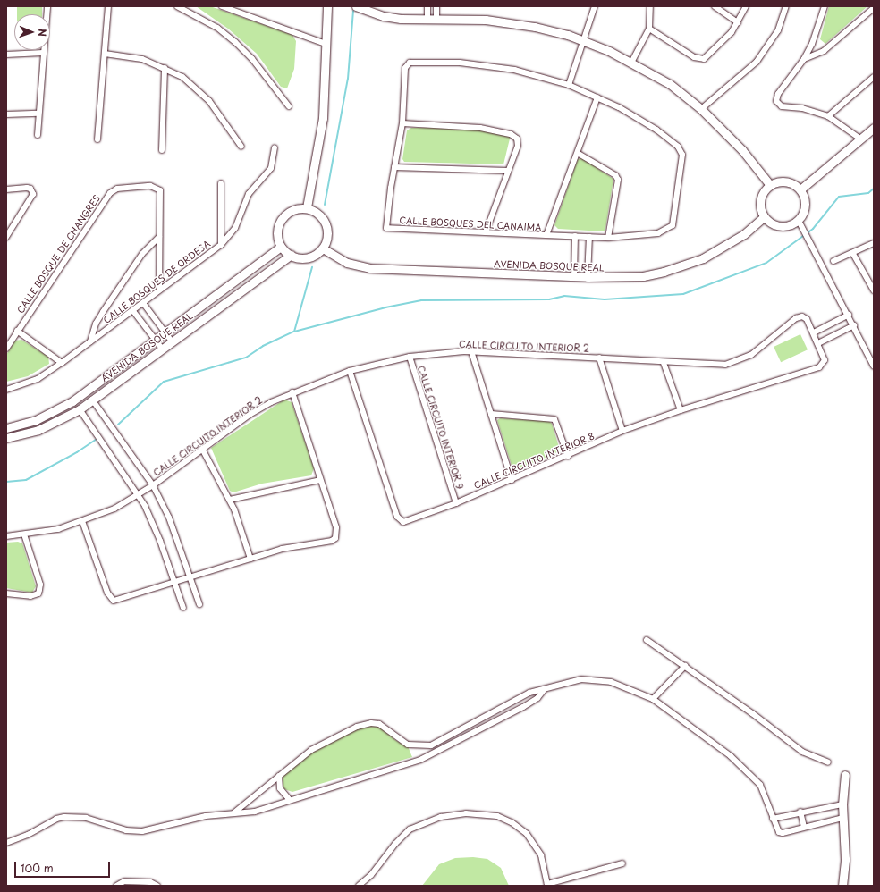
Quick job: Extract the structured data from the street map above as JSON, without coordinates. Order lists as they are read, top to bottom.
{
  "streets": {
    "street": [
      "CALLE BOSQUES DEL CANAIMA",
      "CALLE BOSQUE DE CHANGRES",
      "AVENIDA BOSQUE REAL",
      "CALLE BOSQUES DE ORDESA",
      "CALLE CIRCUITO INTERIOR 2",
      "CALLE CIRCUITO INTERIOR 9",
      "CALLE CIRCUITO INTERIOR 8"
    ]
  },
  "crossings": [
    ["CALLE CIRCUITO INTERIOR 2", "CALLE CIRCUITO INTERIOR 9"],
    ["CALLE CIRCUITO INTERIOR 2", "CALLE CIRCUITO INTERIOR 8"],
    ["CALLE CIRCUITO INTERIOR 9", "CALLE CIRCUITO INTERIOR 8"]
  ],
  "scale_bar": "100 m",
  "north": "right"
}
